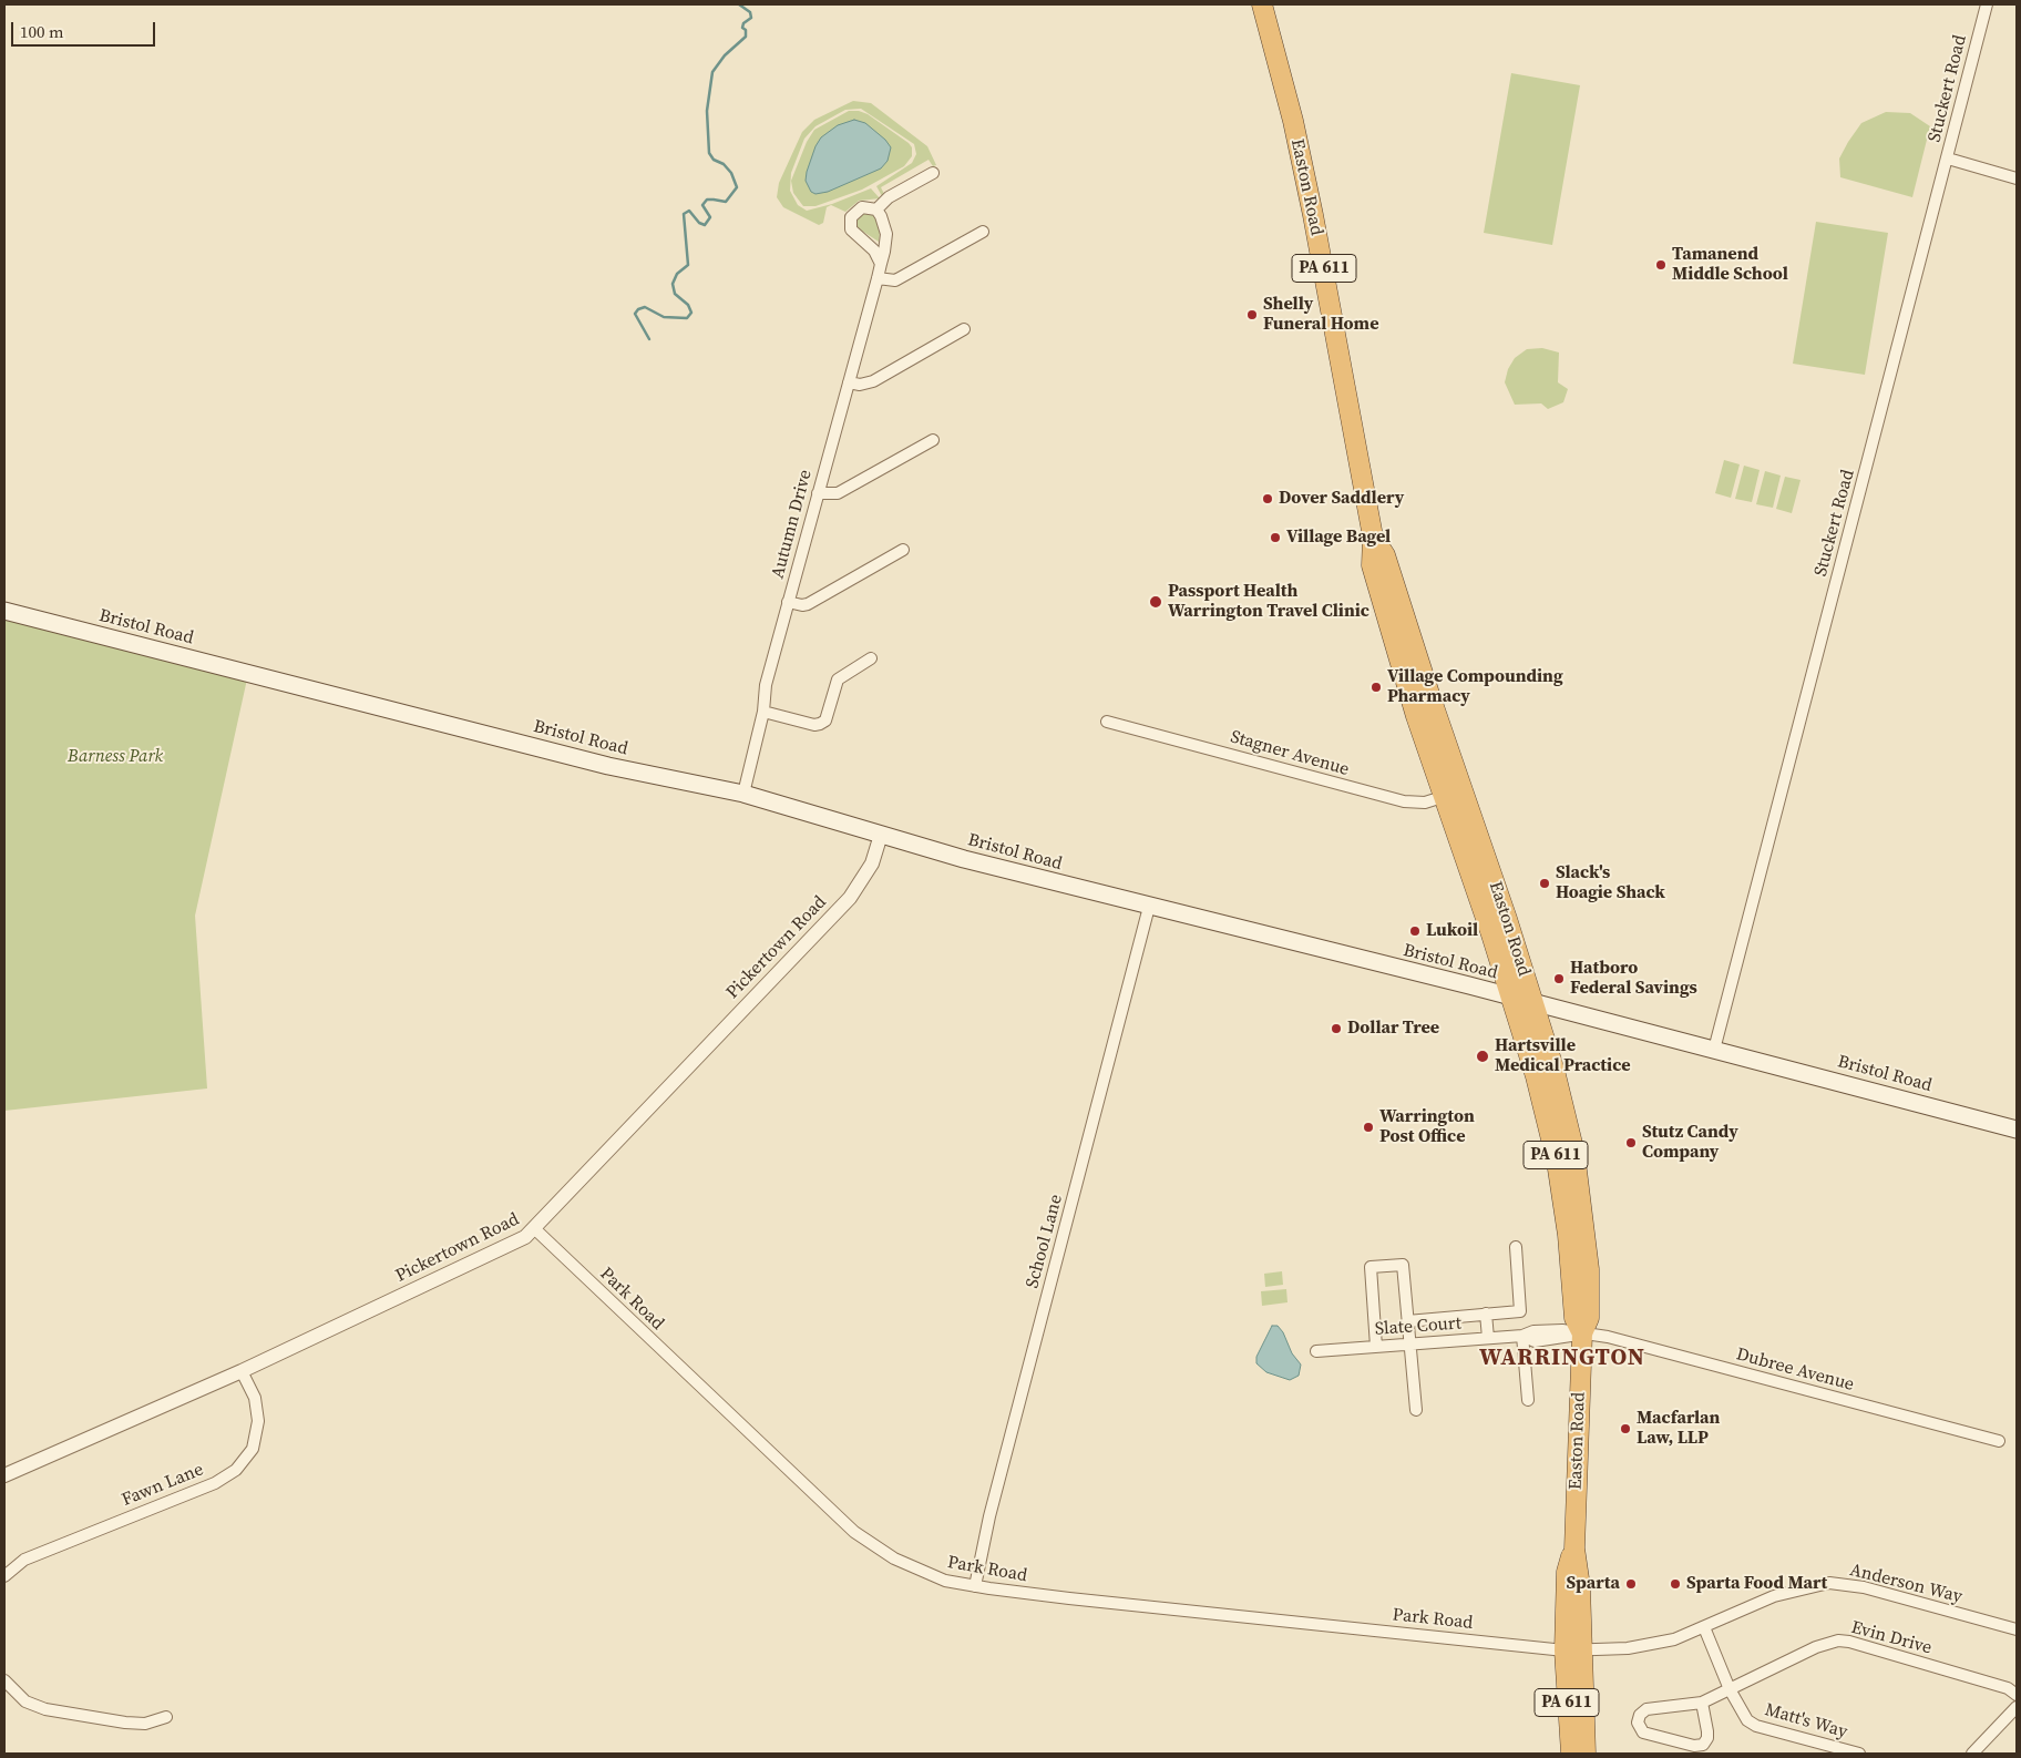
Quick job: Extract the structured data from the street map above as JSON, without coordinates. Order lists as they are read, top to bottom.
{
  "streets": {
    "highway": ["Easton Road", "PA 611"],
    "main road": ["Bristol Road"],
    "street": [
      "Stuckert Road",
      "Autumn Drive",
      "Stagner Avenue",
      "Pickertown Road",
      "School Lane",
      "Park Road",
      "Slate Court",
      "Dubree Avenue",
      "Fawn Lane",
      "Anderson Way",
      "Evin Drive",
      "Matt's Way"
    ]
  },
  "crossings": [
    ["Stuckert Road", "Bristol Road"],
    ["Easton Road", "Bristol Road"],
    ["Easton Road", "Stagner Avenue"],
    ["Easton Road", "Park Road"],
    ["Easton Road", "Slate Court"],
    ["Easton Road", "Dubree Avenue"],
    ["Easton Road", "Anderson Way"],
    ["Autumn Drive", "Bristol Road"],
    ["Bristol Road", "Pickertown Road"],
    ["Bristol Road", "School Lane"],
    ["Pickertown Road", "Park Road"],
    ["Pickertown Road", "Fawn Lane"],
    ["School Lane", "Park Road"],
    ["Park Road", "Anderson Way"],
    ["Slate Court", "Dubree Avenue"],
    ["Anderson Way", "Matt's Way"],
    ["Evin Drive", "Matt's Way"]
  ],
  "districts": ["WARRINGTON"],
  "parks": ["Barness Park"],
  "places": [
    "Tamanend Middle School",
    "Shelly Funeral Home",
    "Dover Saddlery",
    "Village Bagel",
    "Passport Health Warrington Travel Clinic",
    "Village Compounding Pharmacy",
    "Slack's Hoagie Shack",
    "Lukoil",
    "Hatboro Federal Savings",
    "Dollar Tree",
    "Hartsville Medical Practice",
    "Warrington Post Office",
    "Stutz Candy Company",
    "Macfarlan Law, LLP",
    "Sparta",
    "Sparta Food Mart"
  ],
  "scale_bar": "100 m"
}
